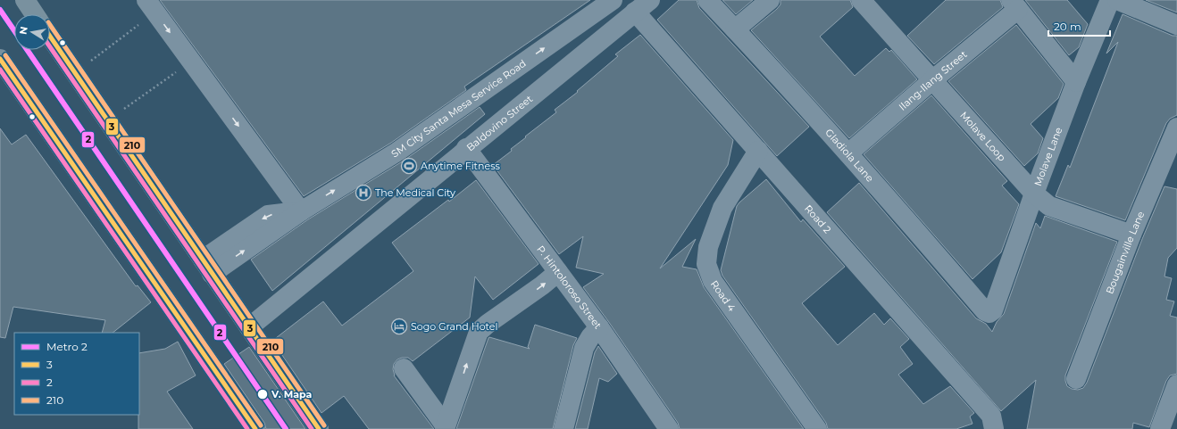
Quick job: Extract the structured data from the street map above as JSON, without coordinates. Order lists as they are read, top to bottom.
{
  "streets": {
    "street": [
      "Ilang-Ilang Street",
      "SM City Santa Mesa Service Road",
      "Baldovino Street",
      "Molave Loop",
      "Gladiola Lane",
      "Molave Lane",
      "Road 2",
      "Bougainville Lane",
      "P. Hintoloroso Street",
      "Road 4"
    ]
  },
  "crossings": [
    ["Ilang-Ilang Street", "Molave Loop"],
    ["Ilang-Ilang Street", "Gladiola Lane"],
    ["Baldovino Street", "Road 2"],
    ["Baldovino Street", "P. Hintoloroso Street"],
    ["Molave Loop", "Molave Lane"],
    ["Molave Loop", "Bougainville Lane"],
    ["Gladiola Lane", "Molave Lane"],
    ["Road 2", "Road 4"]
  ],
  "one_way": ["SM City Santa Mesa Service Road"],
  "places": {
    "sports": ["Anytime Fitness"],
    "hospital": ["The Medical City"],
    "hotel": ["Sogo Grand Hotel"],
    "other": ["V. Mapa"]
  },
  "lines": [
    "metro line 2",
    "transit line 210",
    "transit line 3",
    "transit line 2"
  ],
  "legend": [
    "Metro 2",
    "3",
    "2",
    "210"
  ],
  "scale_bar": "20 m",
  "north": "left"
}
